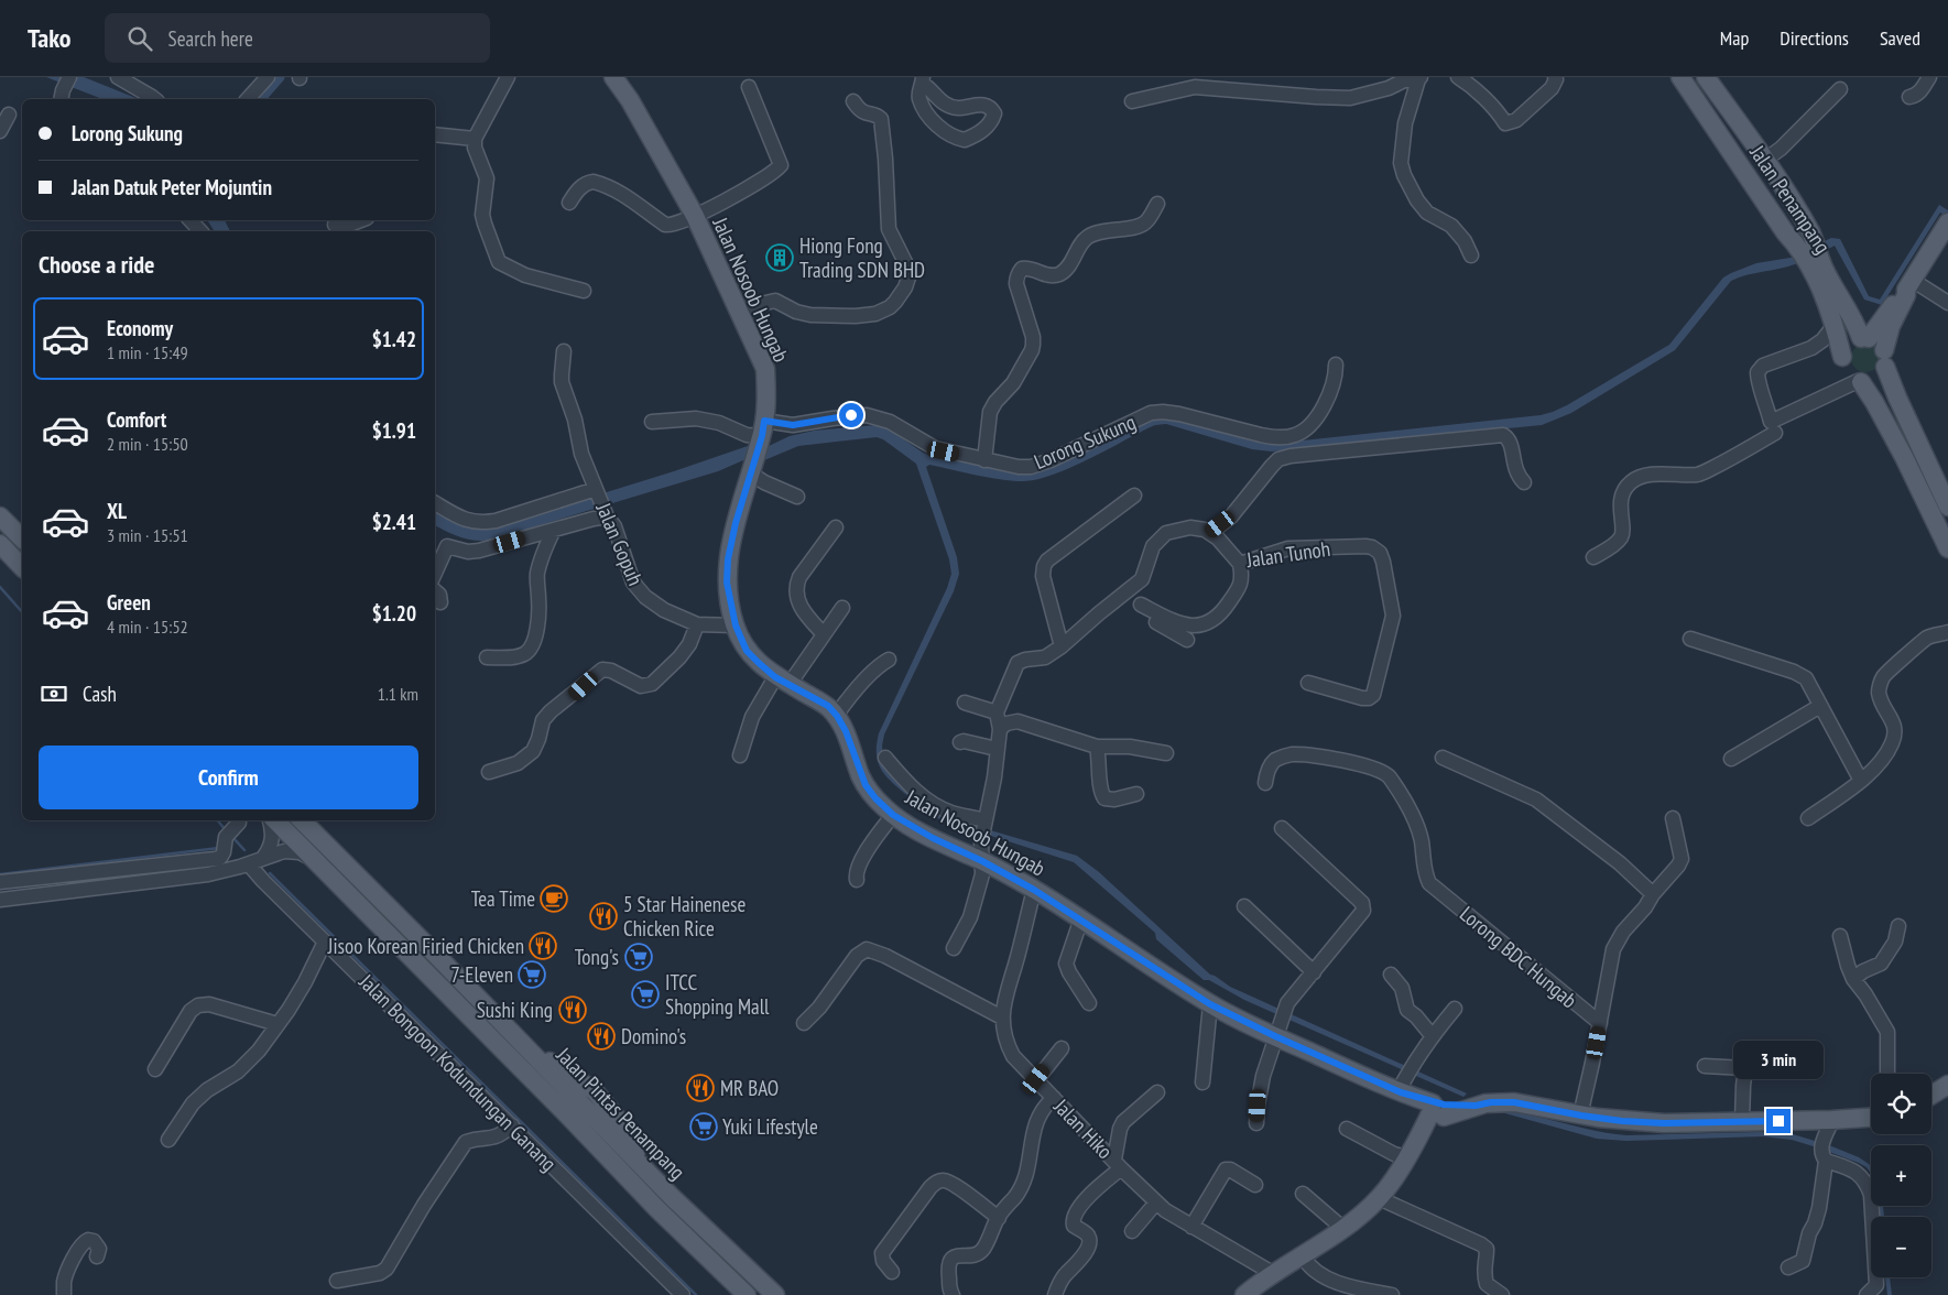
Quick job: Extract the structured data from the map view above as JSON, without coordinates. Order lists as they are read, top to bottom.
{
  "streets": {
    "main road": ["Jalan Penampang", "Jalan Nosoob Hungab", "Jalan Pintas Penampang"],
    "street": [
      "Lorong Sukung",
      "Jalan Gopuh",
      "Jalan Tunoh",
      "Lorong BDC Hungab",
      "Jalan Bongoon Kodundungan Ganang",
      "Jalan Hiko"
    ]
  },
  "crossings": [
    ["Jalan Nosoob Hungab", "Lorong Sukung"],
    ["Jalan Nosoob Hungab", "Jalan Gopuh"],
    ["Jalan Nosoob Hungab", "Jalan Hiko"]
  ],
  "places": {
    "building": ["Hiong Fong Trading SDN BHD"],
    "cafe": ["Tea Time"],
    "restaurant": [
      "5 Star Hainenese Chicken Rice",
      "Jisoo Korean Firied Chicken",
      "Sushi King",
      "Domino's",
      "MR BAO"
    ],
    "supermarket": [
      "Tong's",
      "7-Eleven",
      "ITCC Shopping Mall",
      "Yuki Lifestyle"
    ]
  },
  "page": {
    "header": "Tako",
    "search": "Search here",
    "nav": ["Map", "Directions", "Saved"],
    "banner": ["Lorong Sukung", "Jalan Datuk Peter Mojuntin"],
    "heading": "Choose a ride",
    "list": [
      {
        "name": "Economy",
        "note": "1 min · 15:49",
        "value": "$1.42"
      },
      {
        "name": "Comfort",
        "note": "2 min · 15:50",
        "value": "$1.91"
      },
      {
        "name": "XL",
        "note": "3 min · 15:51",
        "value": "$2.41"
      },
      {
        "name": "Green",
        "note": "4 min · 15:52",
        "value": "$1.20"
      }
    ],
    "pay": ["Cash", "1.1 km"],
    "buttons": "Confirm",
    "bubble": "3 min",
    "map_buttons": ["+", "−"]
  }
}
